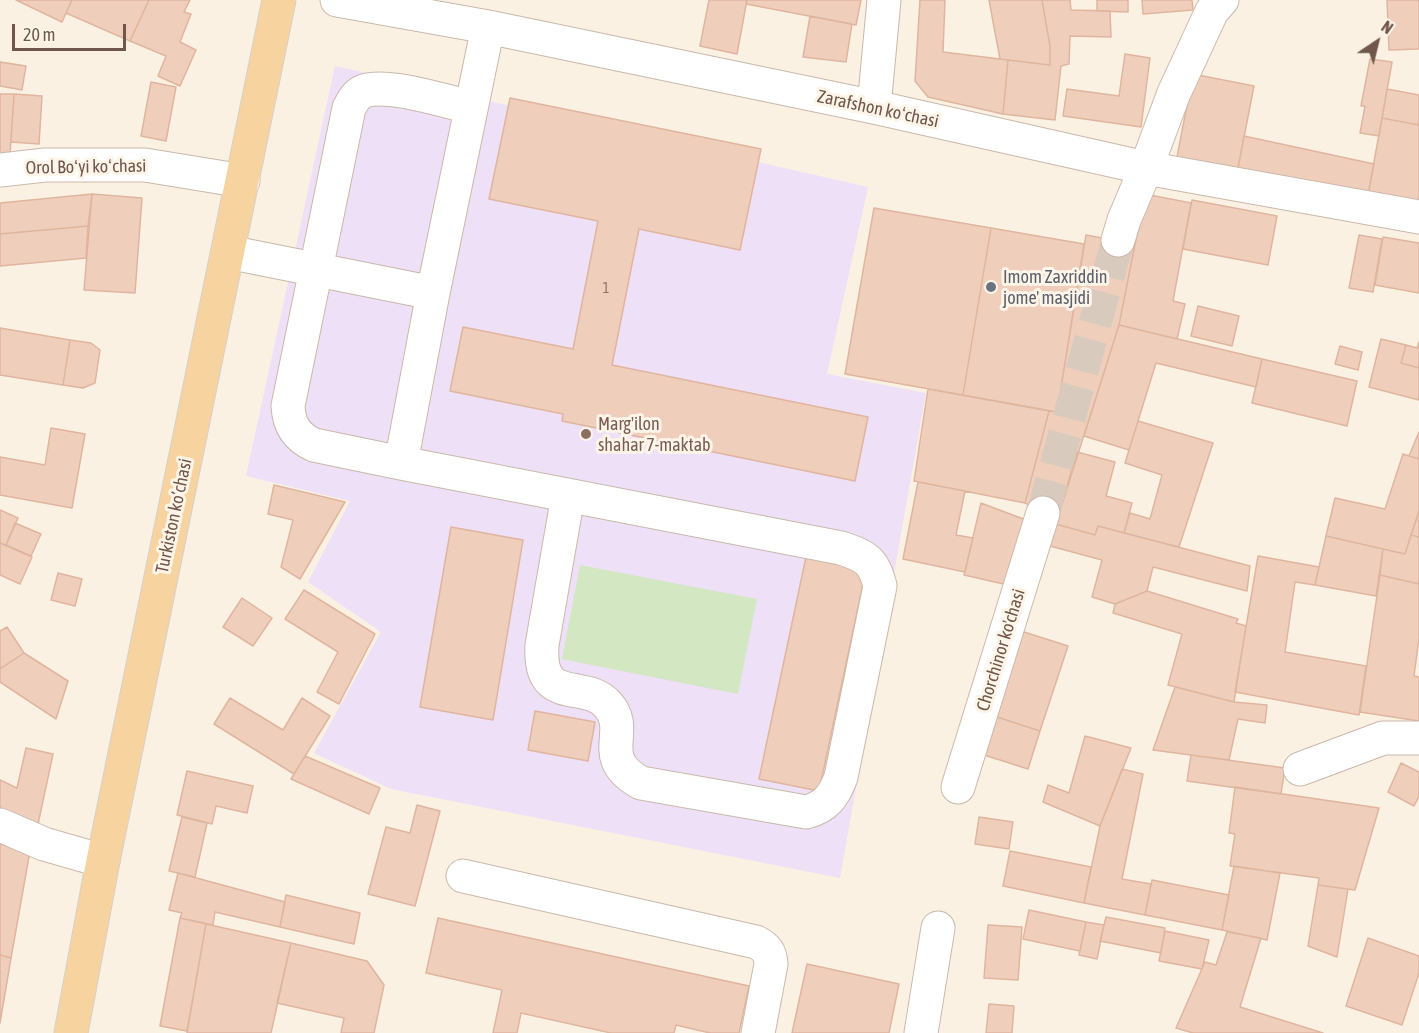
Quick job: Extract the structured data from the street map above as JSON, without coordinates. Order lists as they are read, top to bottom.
{
  "streets": {
    "main road": ["Turkiston ko’chasi"],
    "street": ["Zarafshon koʻchasi", "Orol Boʻyi koʻchasi", "Chorchinor ko'chasi"]
  },
  "crossings": [
    ["Orol Boʻyi koʻchasi", "Turkiston ko’chasi"]
  ],
  "places": ["Imom Zaxriddin jome' masjidi", "Marg'ilon shahar 7-maktab"],
  "house_numbers": ["1"],
  "scale_bar": "20 m",
  "north": "top right"
}
